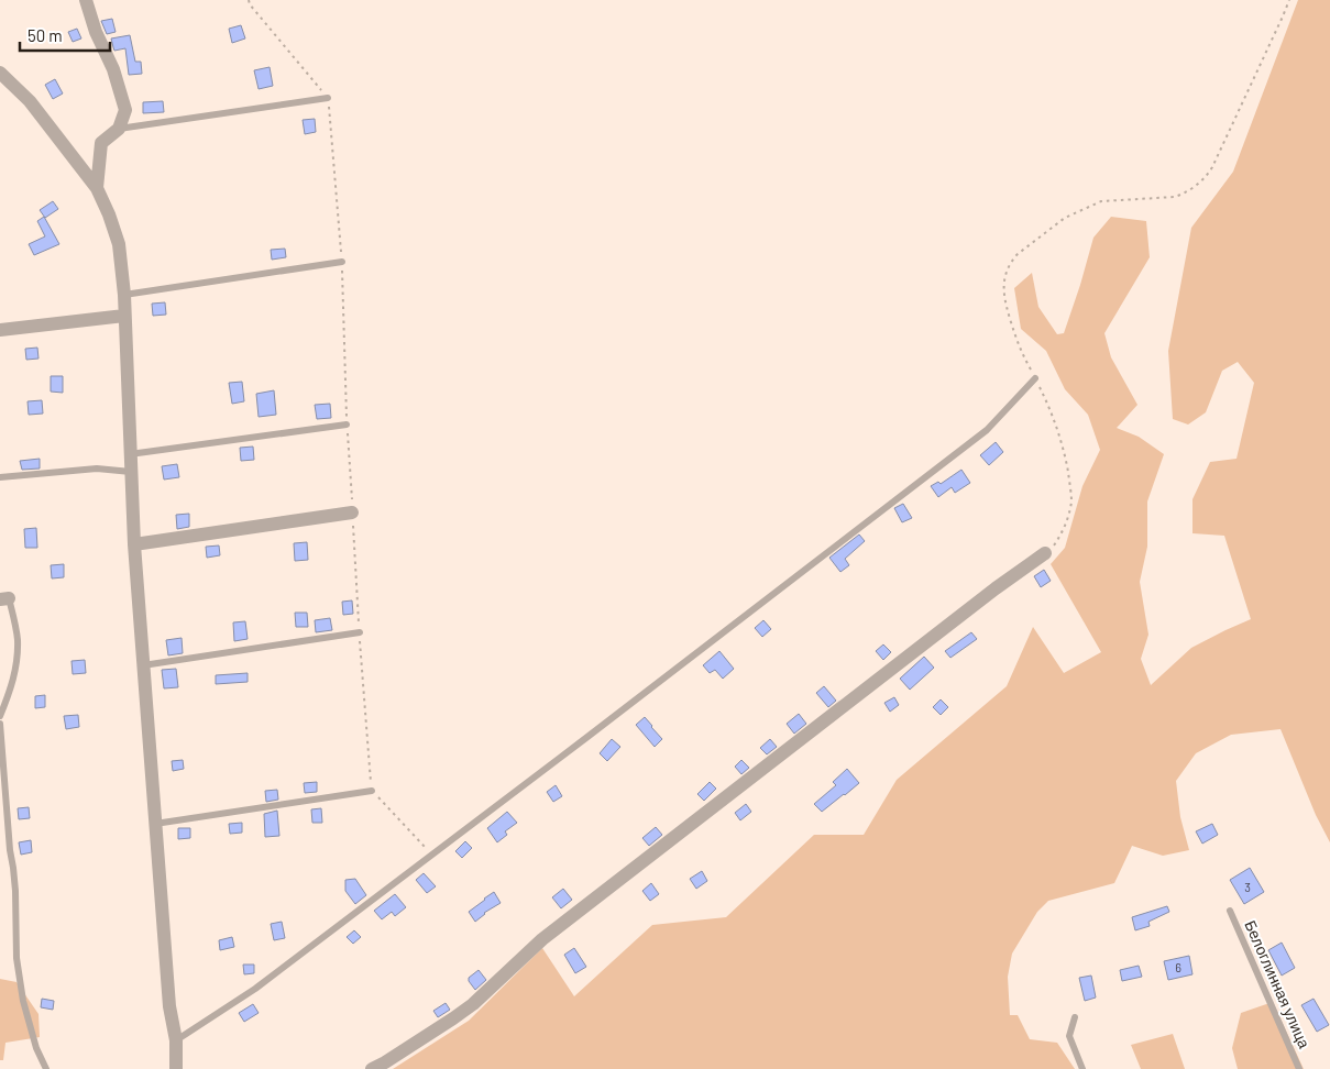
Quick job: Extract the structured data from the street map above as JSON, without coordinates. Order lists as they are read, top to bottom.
{
  "streets": {
    "lane": ["Белоглинная улица"]
  },
  "house_numbers": ["3", "6"],
  "scale_bar": "50 m"
}
